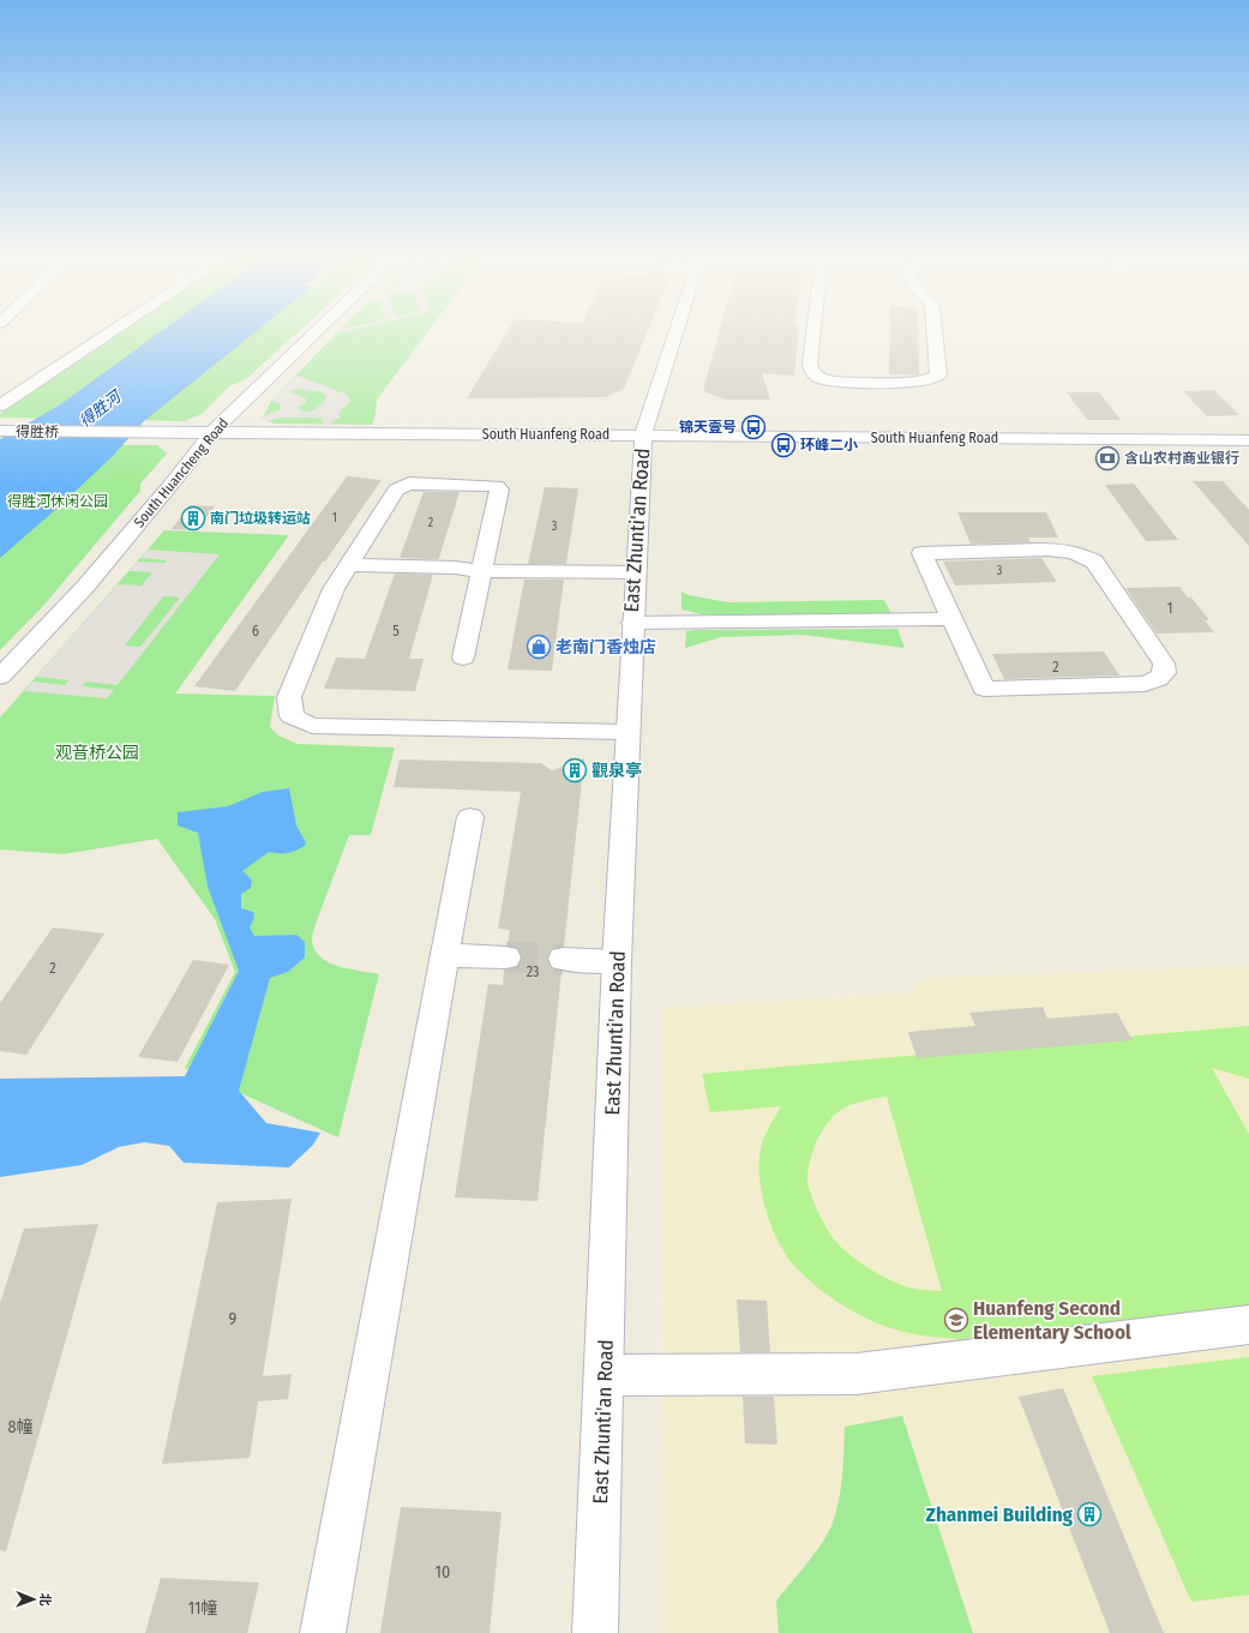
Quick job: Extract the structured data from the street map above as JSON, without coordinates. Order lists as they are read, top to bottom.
{
  "streets": {
    "street": [
      "得胜桥",
      "South Huanfeng Road",
      "South Huancheng Road",
      "East Zhunti'an Road"
    ]
  },
  "crossings": [
    ["得胜桥", "South Huanfeng Road"],
    ["South Huanfeng Road", "South Huancheng Road"],
    ["South Huanfeng Road", "East Zhunti'an Road"]
  ],
  "water": ["得胜河"],
  "parks": ["得胜河休闲公园", "观音桥公园"],
  "places": {
    "bus stop": ["锦天壹号", "环峰二小"],
    "bank": ["含山农村商业银行"],
    "building": ["南门垃圾转运站", "觀泉亭", "Zhanmei Building"],
    "shop": ["老南门香烛店"],
    "school or university": ["Huanfeng Second Elementary School"]
  },
  "house_numbers": [
    "1",
    "2",
    "3",
    "3",
    "1",
    "6",
    "5",
    "2",
    "2",
    "23",
    "9",
    "8幢",
    "10",
    "11幢"
  ],
  "north": "right"
}
